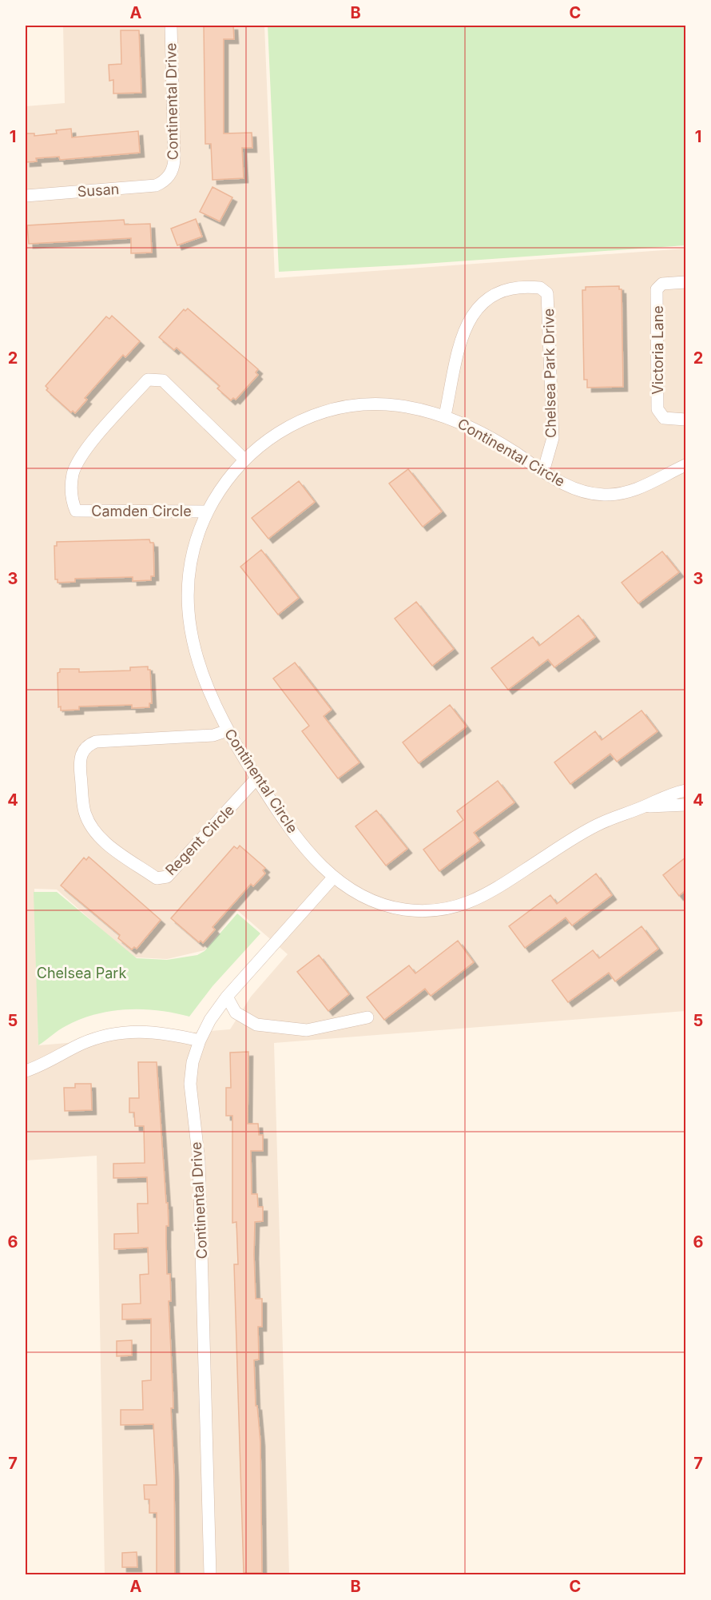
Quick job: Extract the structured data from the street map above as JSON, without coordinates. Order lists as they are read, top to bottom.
{
  "streets": {
    "street": [
      "Continental Drive",
      "Susan",
      "Victoria Lane",
      "Chelsea Park Drive",
      "Continental Circle",
      "Camden Circle",
      "Regent Circle"
    ]
  },
  "crossings": [
    ["Continental Drive", "Susan"],
    ["Continental Drive", "Continental Circle"],
    ["Chelsea Park Drive", "Continental Circle"],
    ["Continental Circle", "Camden Circle"],
    ["Continental Circle", "Regent Circle"]
  ],
  "parks": ["Chelsea Park"],
  "grid": {
    "columns": ["A", "B", "C"],
    "rows": [
      "1",
      "2",
      "3",
      "4",
      "5",
      "6",
      "7"
    ]
  }
}
